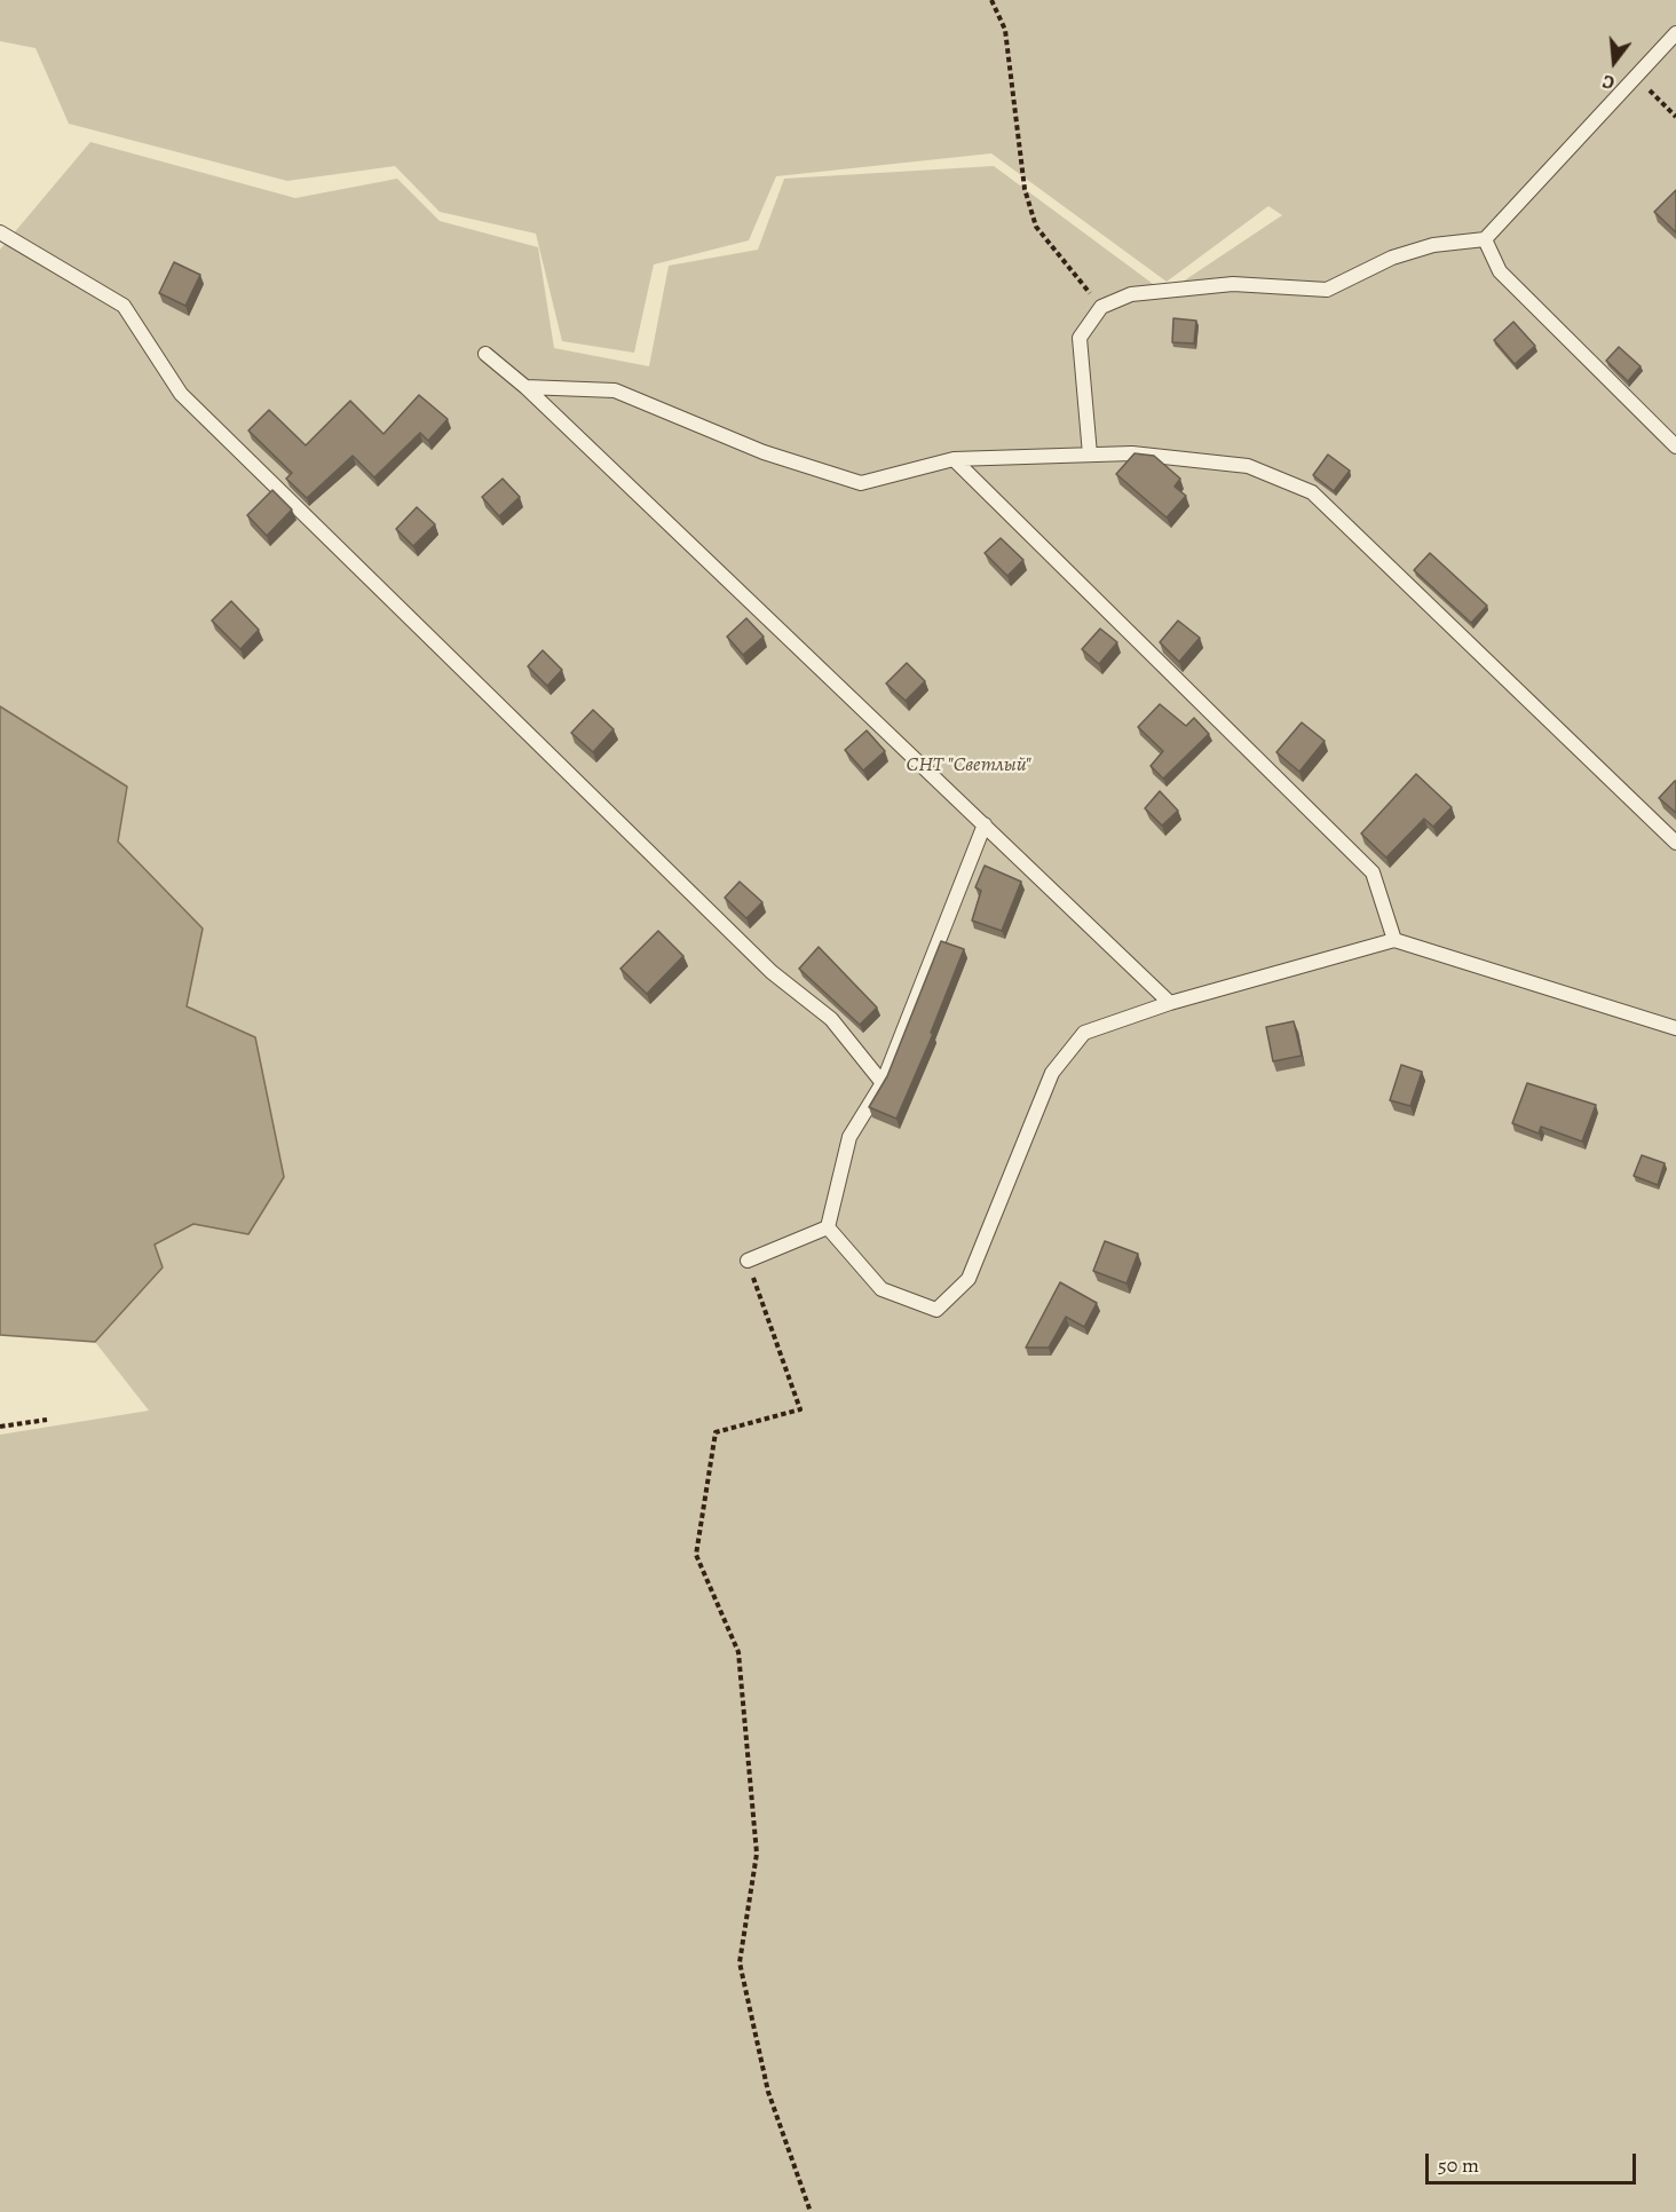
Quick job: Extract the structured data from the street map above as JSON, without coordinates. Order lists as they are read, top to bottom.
{
  "parks": ["СНТ \"Светлый\""],
  "scale_bar": "50 m",
  "north": "bottom"
}
